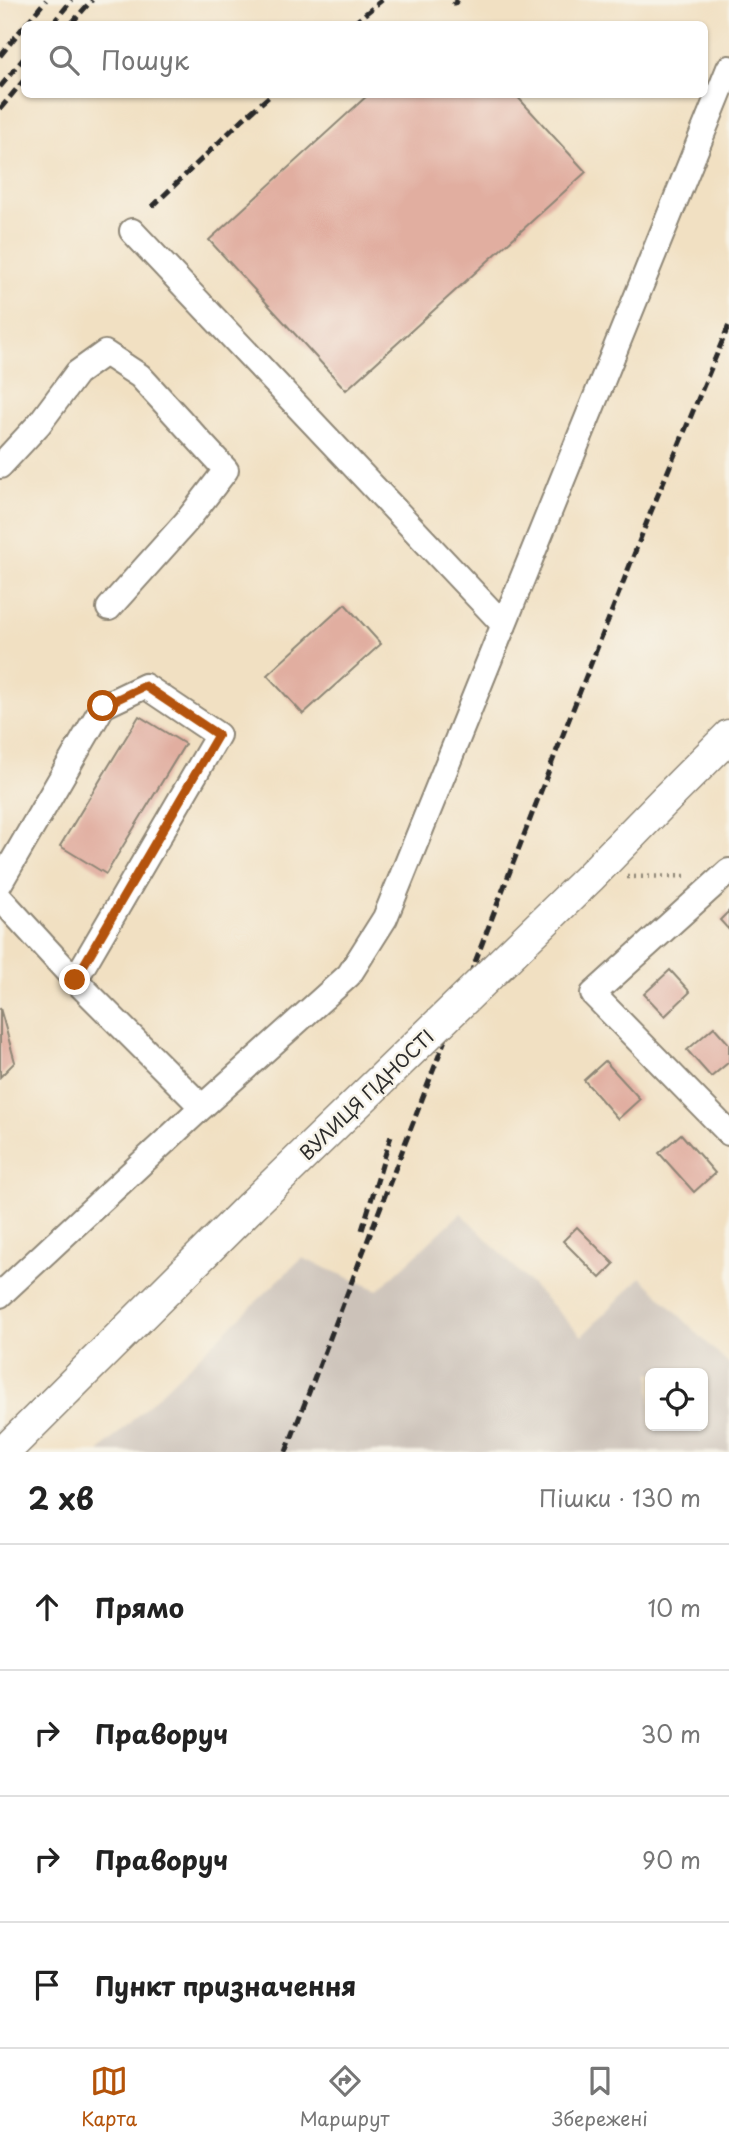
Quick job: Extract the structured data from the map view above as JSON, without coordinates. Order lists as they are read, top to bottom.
{
  "streets": {
    "main road": ["ВУЛИЦЯ ГІДНОСТІ"]
  },
  "page": {
    "search": "Пошук",
    "heading": ["2 хв", "Пішки · 130 m"],
    "list": [
      ["Прямо", "10 m"],
      ["Праворуч", "30 m"],
      ["Праворуч", "90 m"],
      "Пункт призначення"
    ],
    "nav": ["Карта", "Маршрут", "Збережені"]
  }
}
